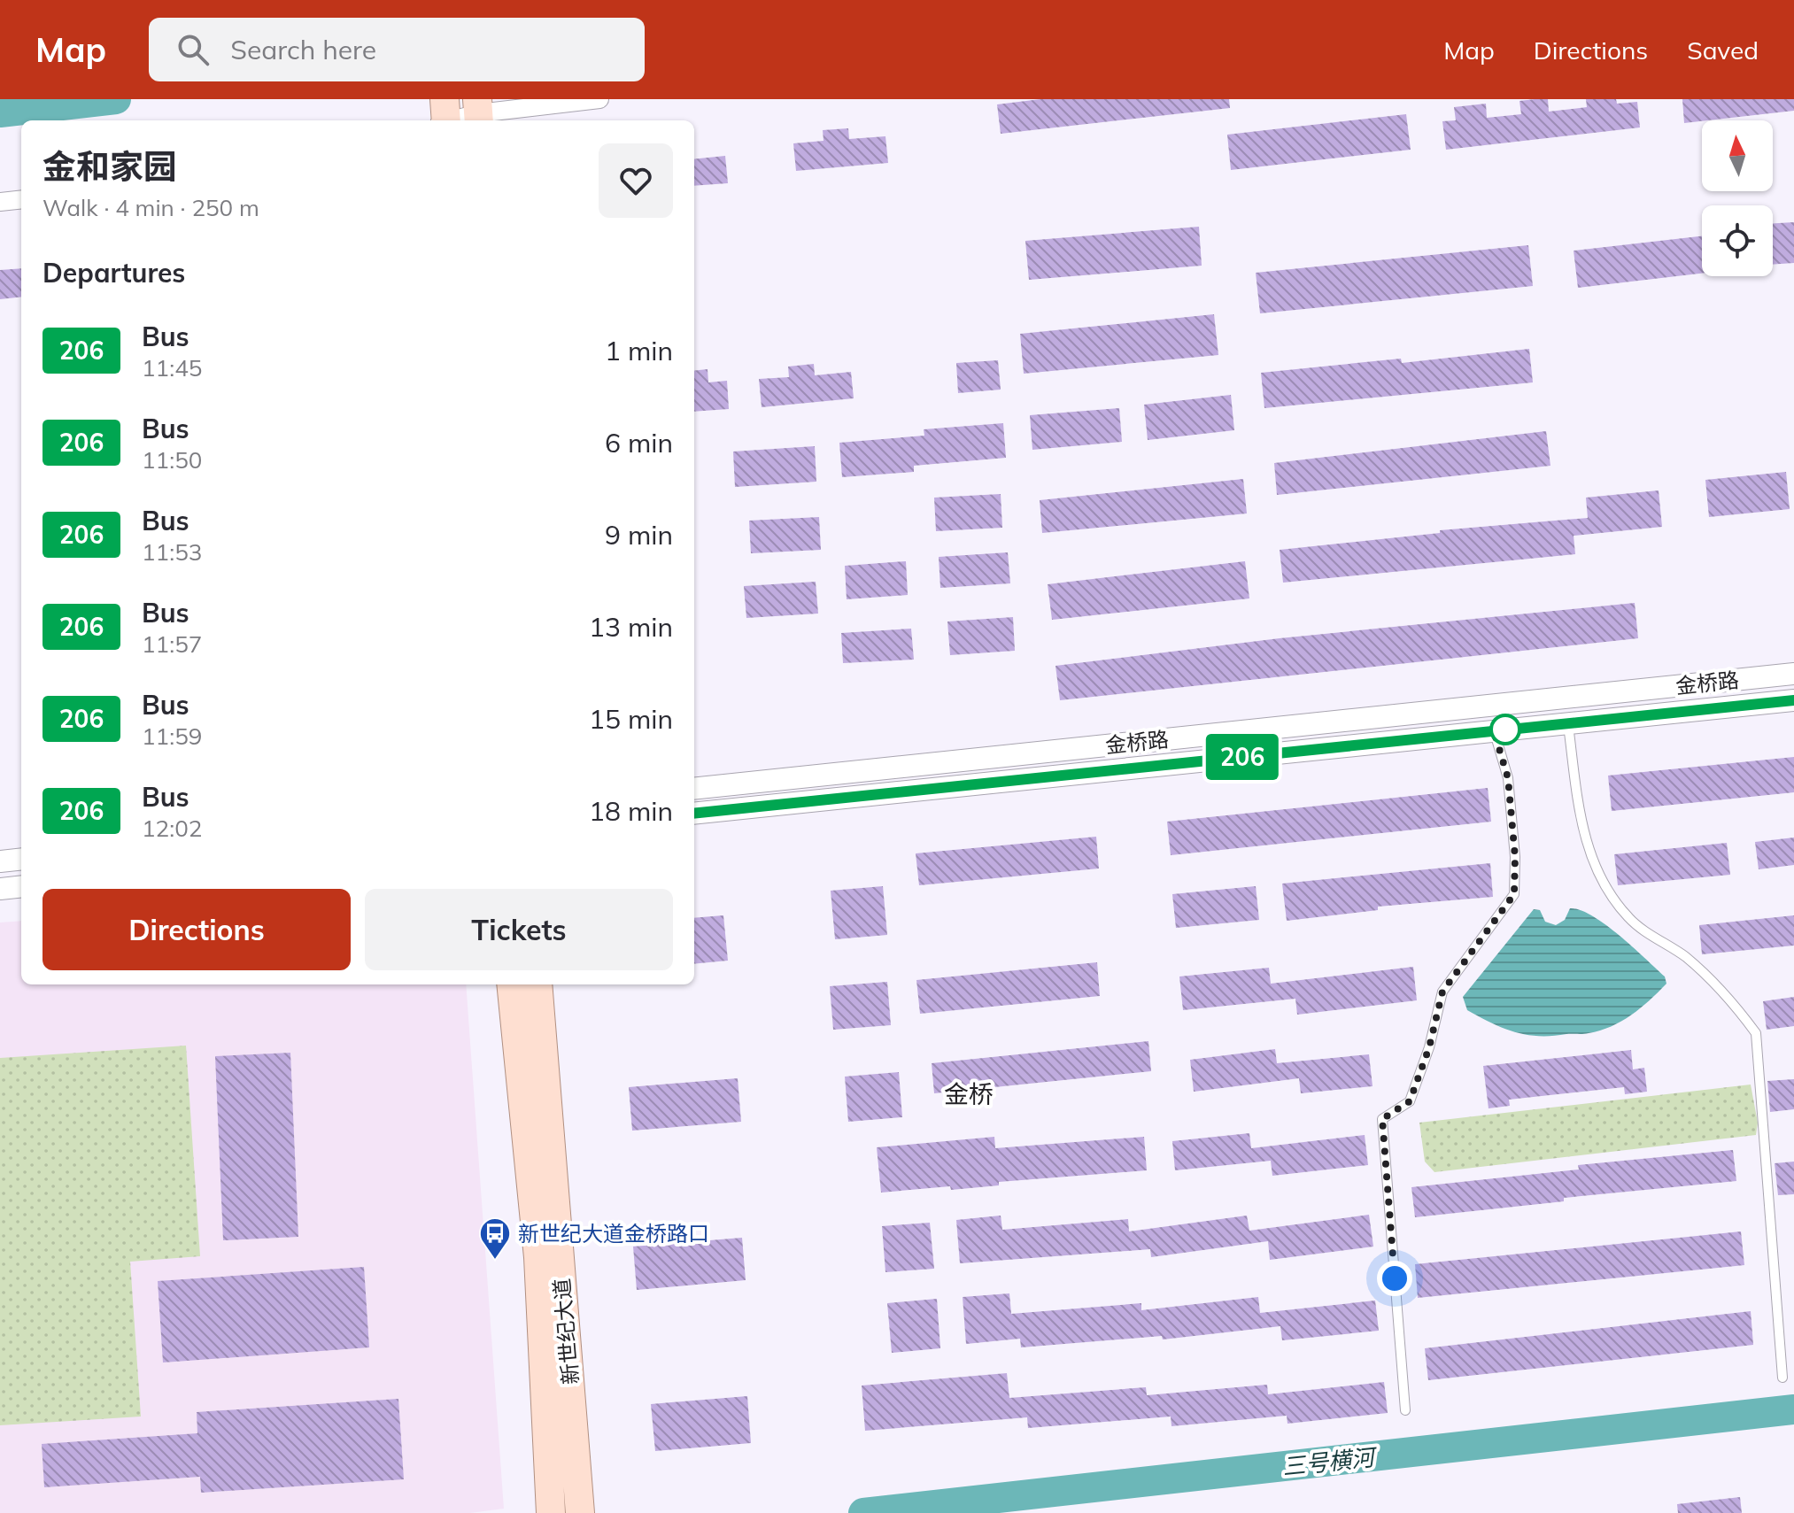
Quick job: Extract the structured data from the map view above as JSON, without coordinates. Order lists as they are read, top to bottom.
{
  "streets": {
    "main road": ["新世纪大道"],
    "street": ["金桥路"]
  },
  "districts": ["金桥"],
  "water": ["三号横河"],
  "places": {
    "bus stop": ["新世纪大道金桥路口"]
  },
  "lines": ["bus line 206"],
  "north": "top",
  "page": {
    "header": "Map",
    "search": "Search here",
    "nav": ["Map", "Directions", "Saved"],
    "on_map": "206",
    "heading": [
      ["金和家园", "Walk · 4 min · 250 m"],
      "Departures"
    ],
    "list": [
      {
        "mark": "206",
        "name": "Bus",
        "note": "11:45",
        "value": "1 min"
      },
      {
        "mark": "206",
        "name": "Bus",
        "note": "11:50",
        "value": "6 min"
      },
      {
        "mark": "206",
        "name": "Bus",
        "note": "11:53",
        "value": "9 min"
      },
      {
        "mark": "206",
        "name": "Bus",
        "note": "11:57",
        "value": "13 min"
      },
      {
        "mark": "206",
        "name": "Bus",
        "note": "11:59",
        "value": "15 min"
      },
      {
        "mark": "206",
        "name": "Bus",
        "note": "12:02",
        "value": "18 min"
      }
    ],
    "buttons": ["Directions", "Tickets"]
  }
}
